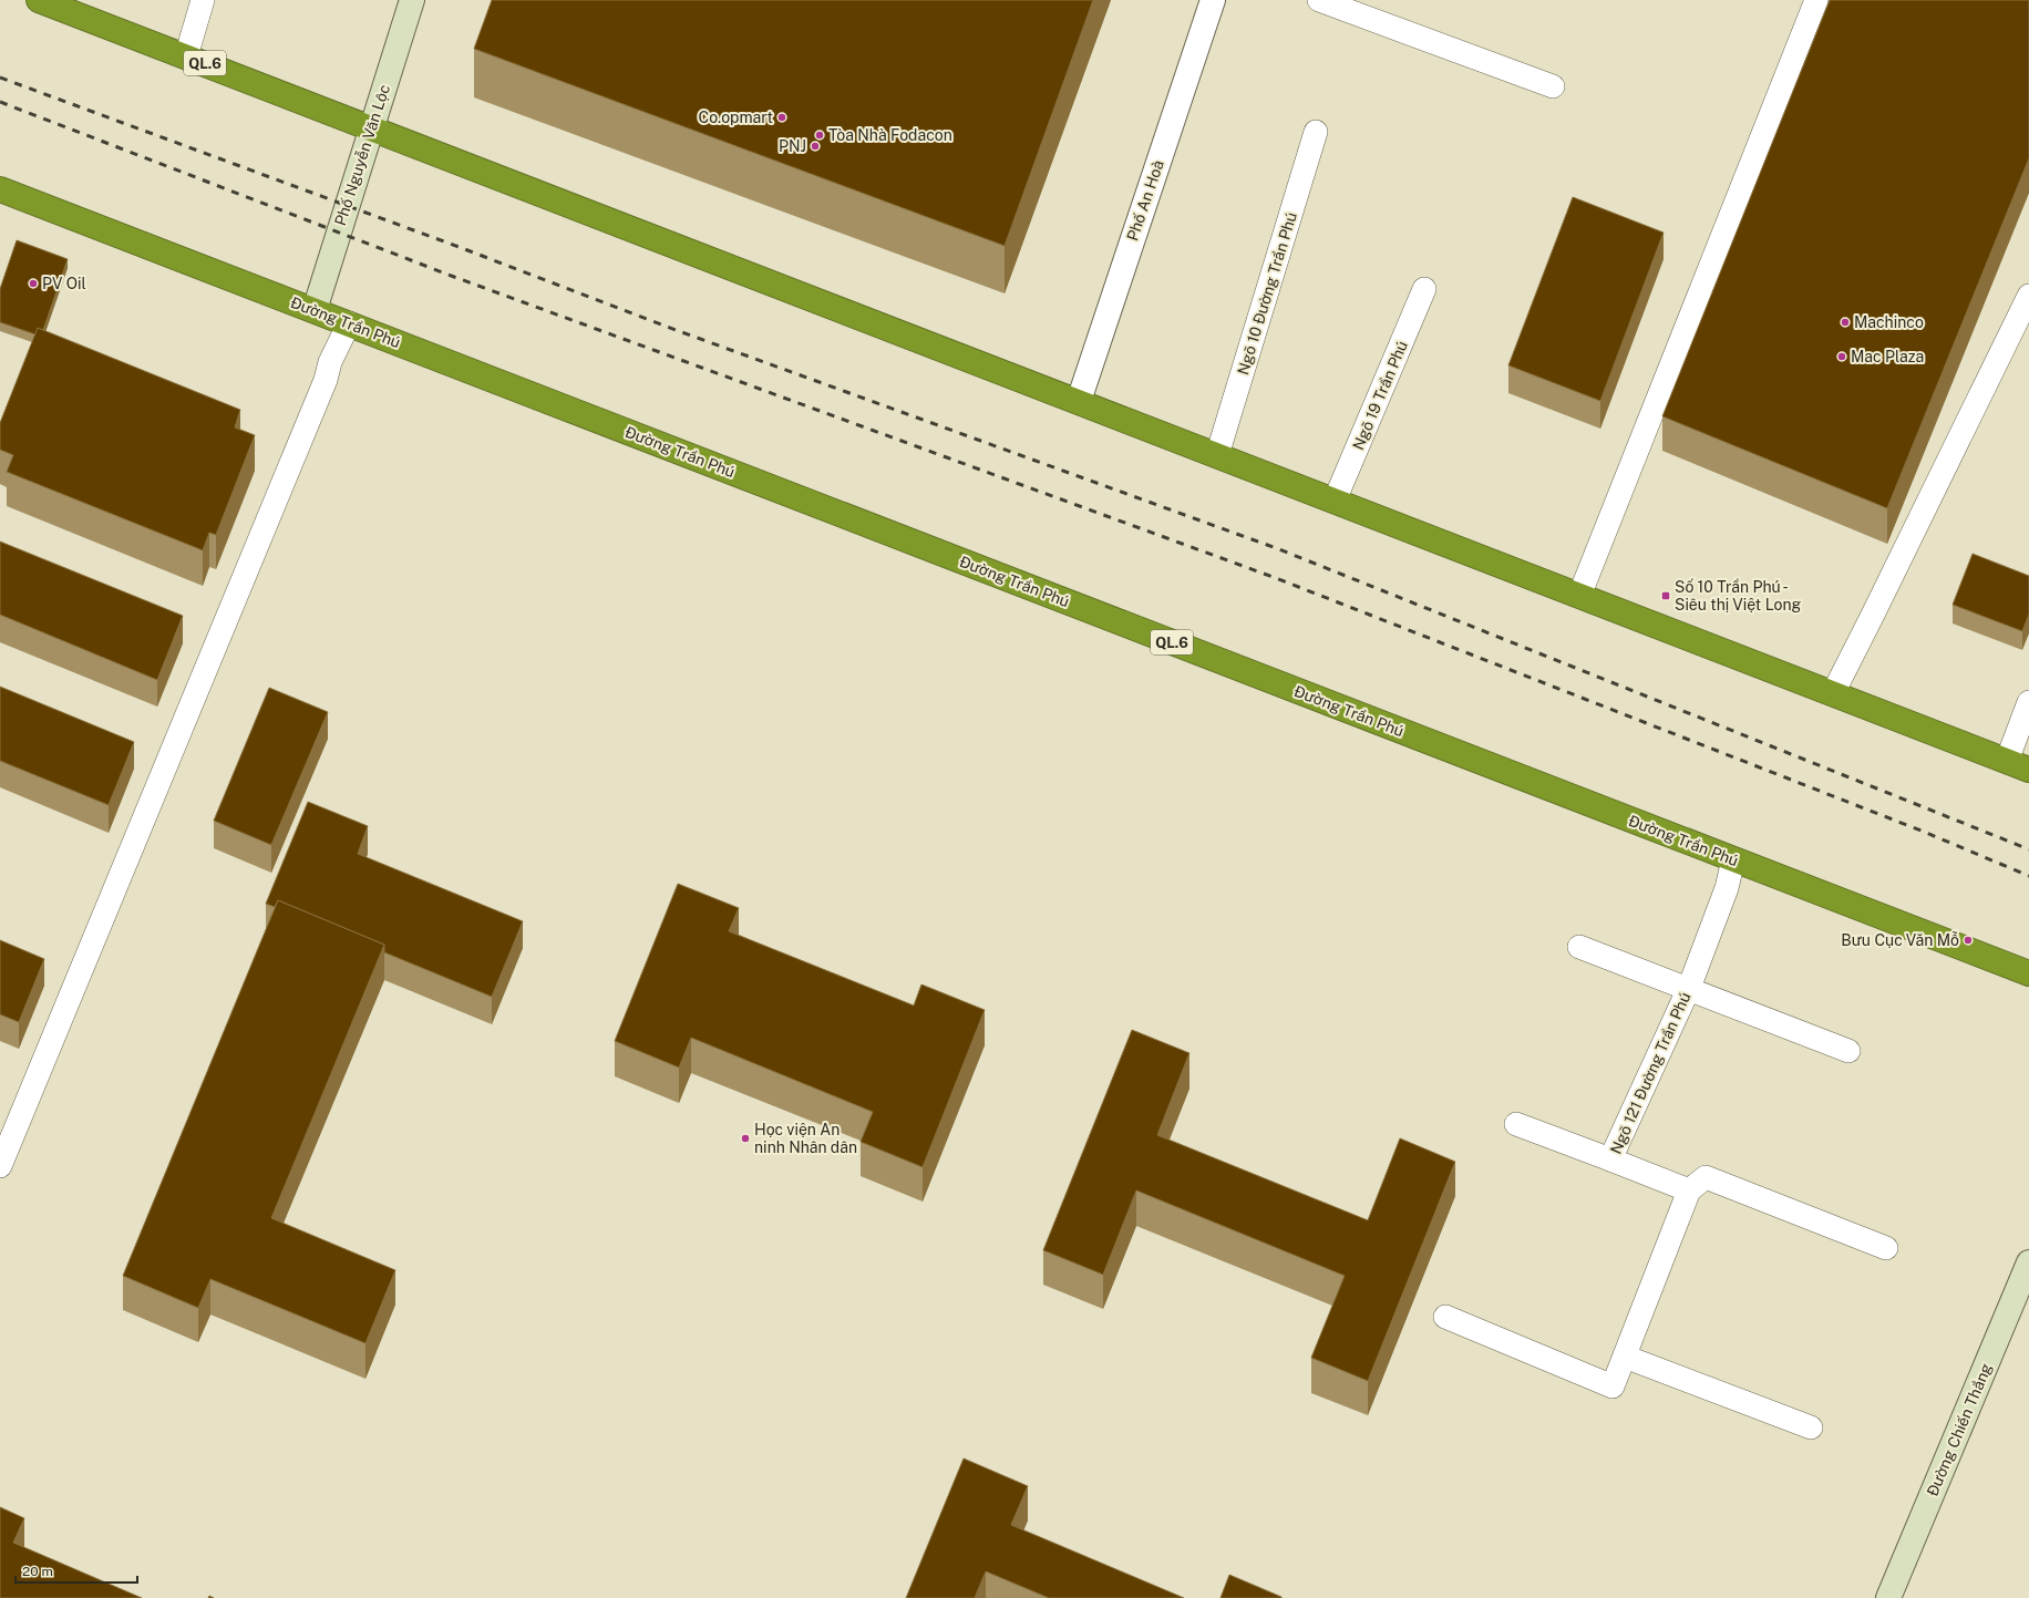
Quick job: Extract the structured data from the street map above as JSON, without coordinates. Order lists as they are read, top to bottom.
{
  "streets": {
    "highway": ["QL.6", "Đường Trần Phú"],
    "street": ["Phố Nguyễn Văn Lộc", "Phố An Hoà", "Đường Chiến Thắng"],
    "lane": ["Ngõ 10 Đường Trần Phú", "Ngõ 19 Trần Phú", "Ngõ 121 Đường Trần Phú"]
  },
  "crossings": [
    ["QL.6", "Phố Nguyễn Văn Lộc"],
    ["QL.6", "Phố An Hoà"],
    ["QL.6", "Ngõ 10 Đường Trần Phú"],
    ["QL.6", "Ngõ 19 Trần Phú"],
    ["Phố Nguyễn Văn Lộc", "Đường Trần Phú"],
    ["Đường Trần Phú", "Ngõ 121 Đường Trần Phú"]
  ],
  "places": {
    "other": [
      "Co.opmart",
      "Tòa Nhà Fodacon",
      "PNJ",
      "PV Oil",
      "Machinco",
      "Mac Plaza",
      "Bưu Cục Văn Mỗ",
      "Học viện An ninh Nhân dân"
    ],
    "transit": ["Số 10 Trần Phú - Siêu thị Việt Long"]
  },
  "scale_bar": "20 m"
}
